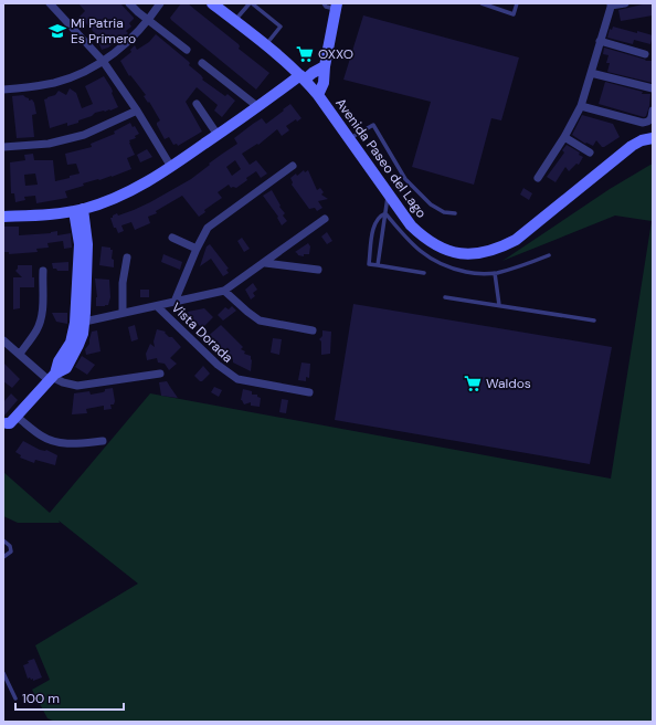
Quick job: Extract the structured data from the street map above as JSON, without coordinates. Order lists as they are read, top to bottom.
{
  "streets": {
    "main road": ["Avenida Paseo del Lago"],
    "street": ["Vista Dorada"]
  },
  "places": {
    "school or university": ["Mi Patria Es Primero"],
    "supermarket": ["OXXO", "Waldos"]
  },
  "scale_bar": "100 m"
}
